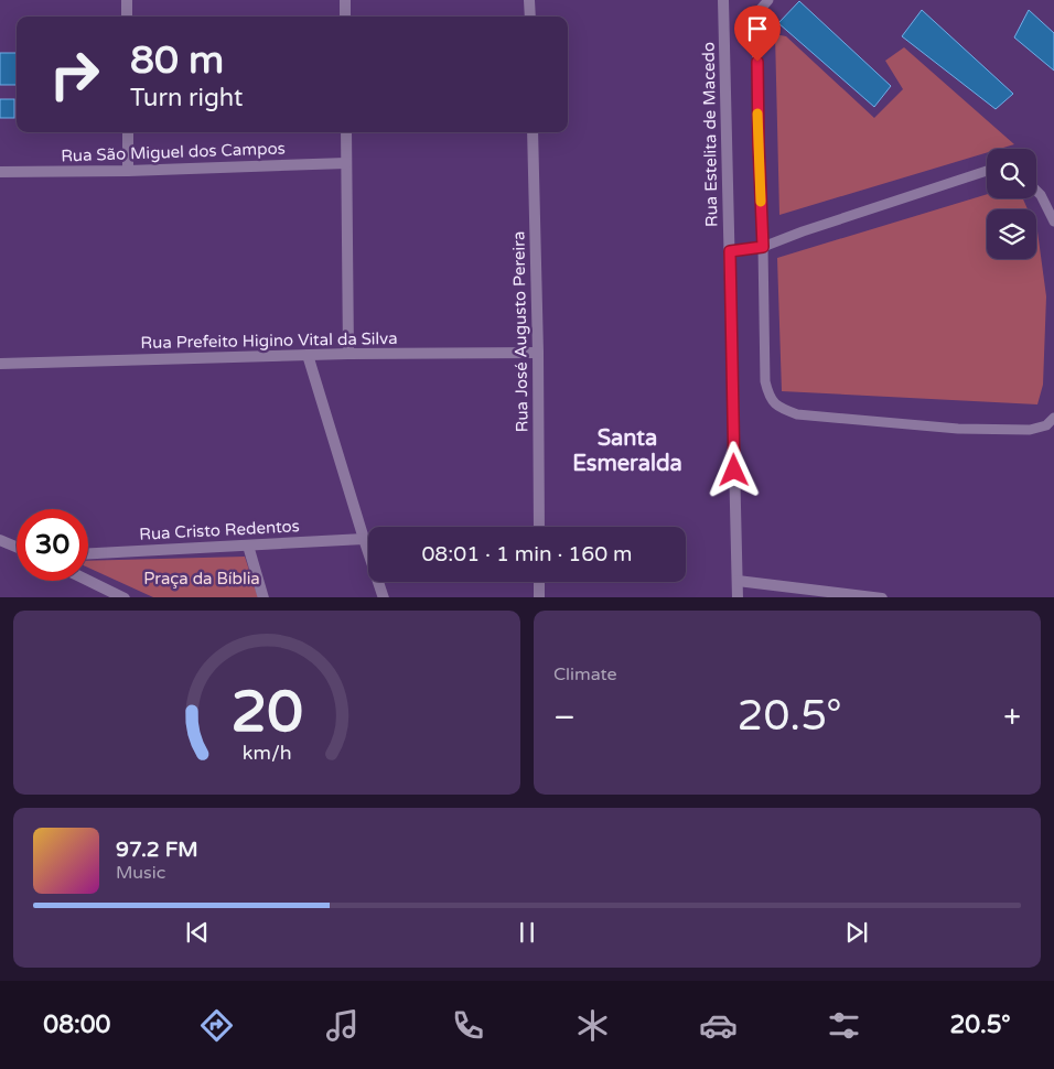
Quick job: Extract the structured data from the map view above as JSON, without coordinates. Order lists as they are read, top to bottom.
{
  "streets": {
    "street": [
      "Rua Estelita de Macedo",
      "Rua São Miguel dos Campos",
      "Rua José Augusto Pereira",
      "Rua Prefeito Higino Vital da Silva",
      "Rua Cristo Redentos"
    ]
  },
  "crossings": [
    ["Rua José Augusto Pereira", "Rua Prefeito Higino Vital da Silva"]
  ],
  "districts": ["Santa Esmeralda"],
  "parks": ["Praça da Bíblia"],
  "page": {
    "turn": ["80 m", "Turn right"],
    "limit": "30",
    "trip": "08:01 · 1 min · 160 m",
    "tile": "Climate",
    "heat": ["−", "20.5°", "+"],
    "song": ["97.2 FM", "Music"],
    "tabs": ["08:00", "20.5°"],
    "gauge": ["20", "km/h"]
  }
}
